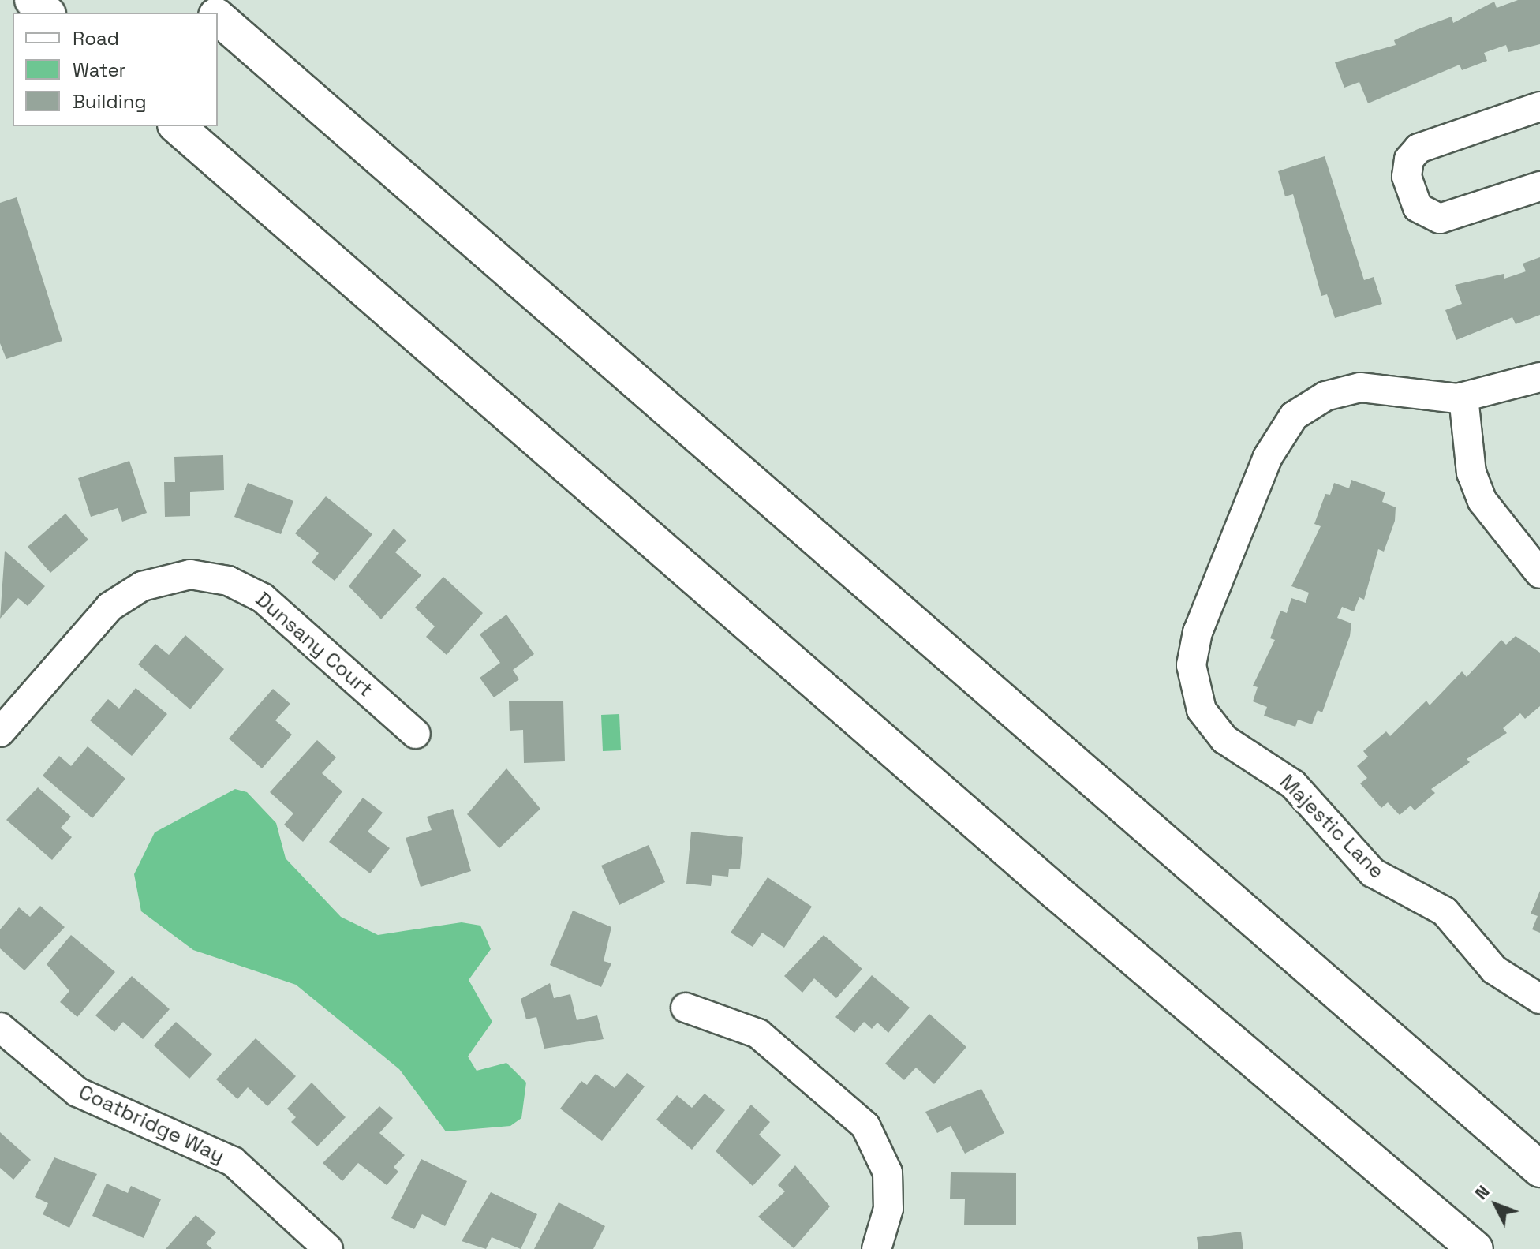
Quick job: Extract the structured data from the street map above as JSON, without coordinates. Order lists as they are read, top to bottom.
{
  "streets": {
    "street": ["Dunsany Court", "Majestic Lane", "Coatbridge Way"]
  },
  "legend": ["Road", "Water", "Building"],
  "north": "top left"
}
